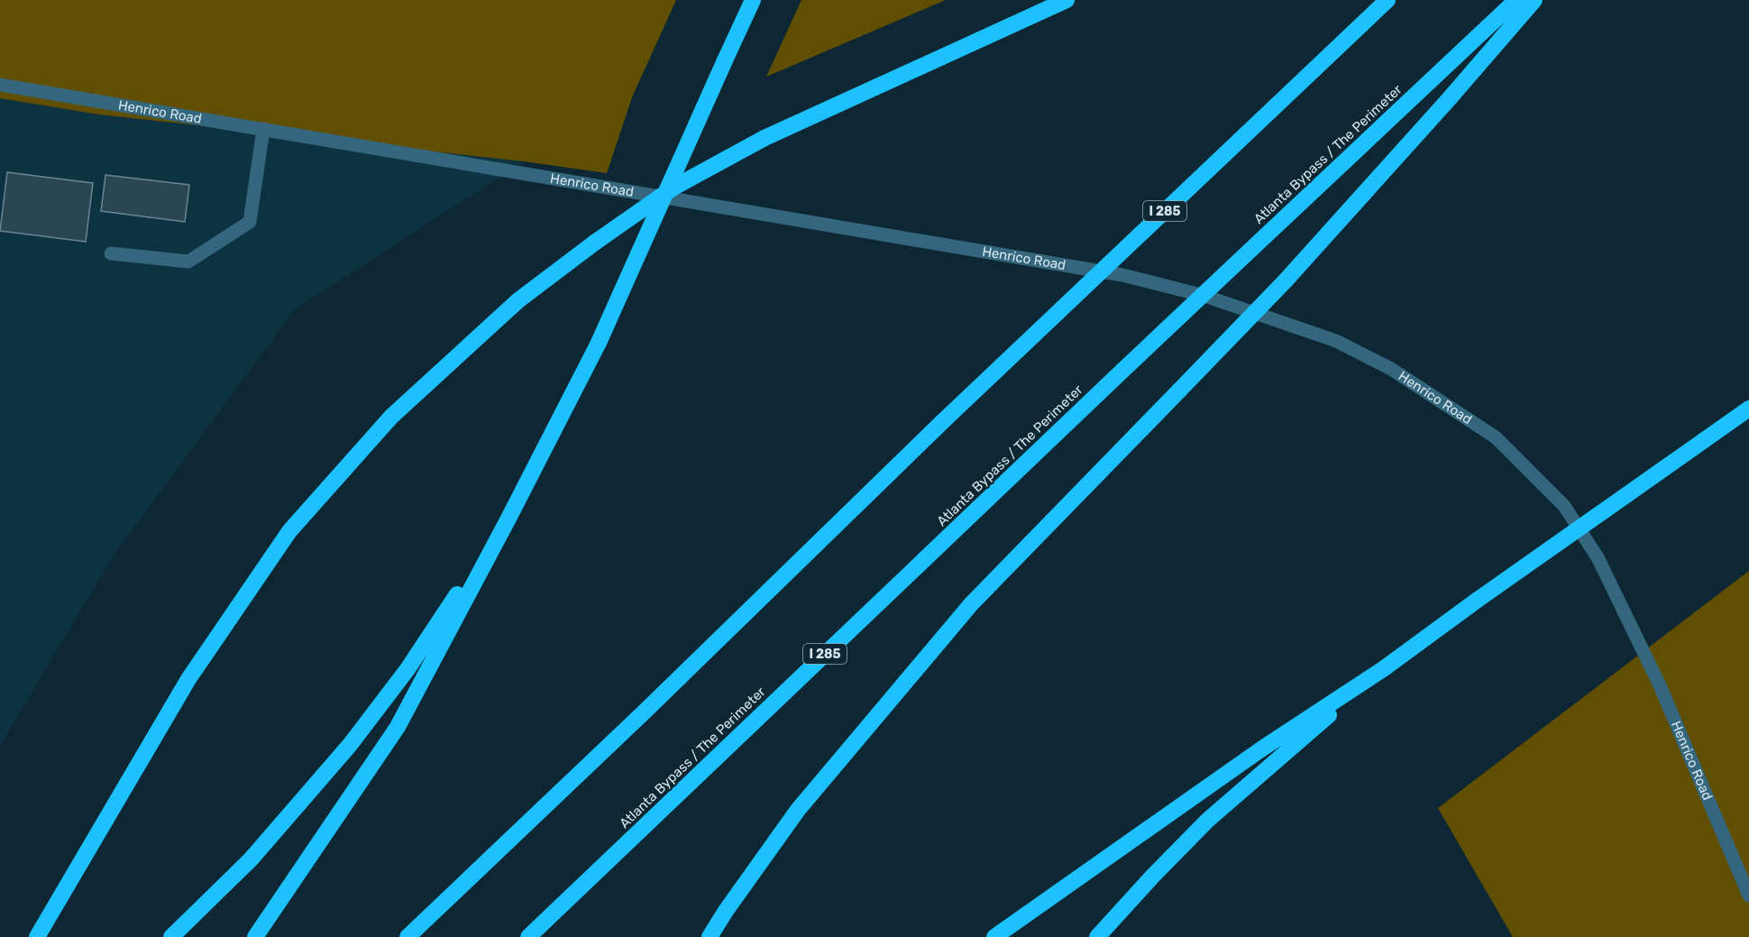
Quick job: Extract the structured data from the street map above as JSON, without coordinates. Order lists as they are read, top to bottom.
{
  "streets": {
    "highway": ["Atlanta Bypass / The Perimeter", "I 285"],
    "street": ["Henrico Road"]
  }
}
